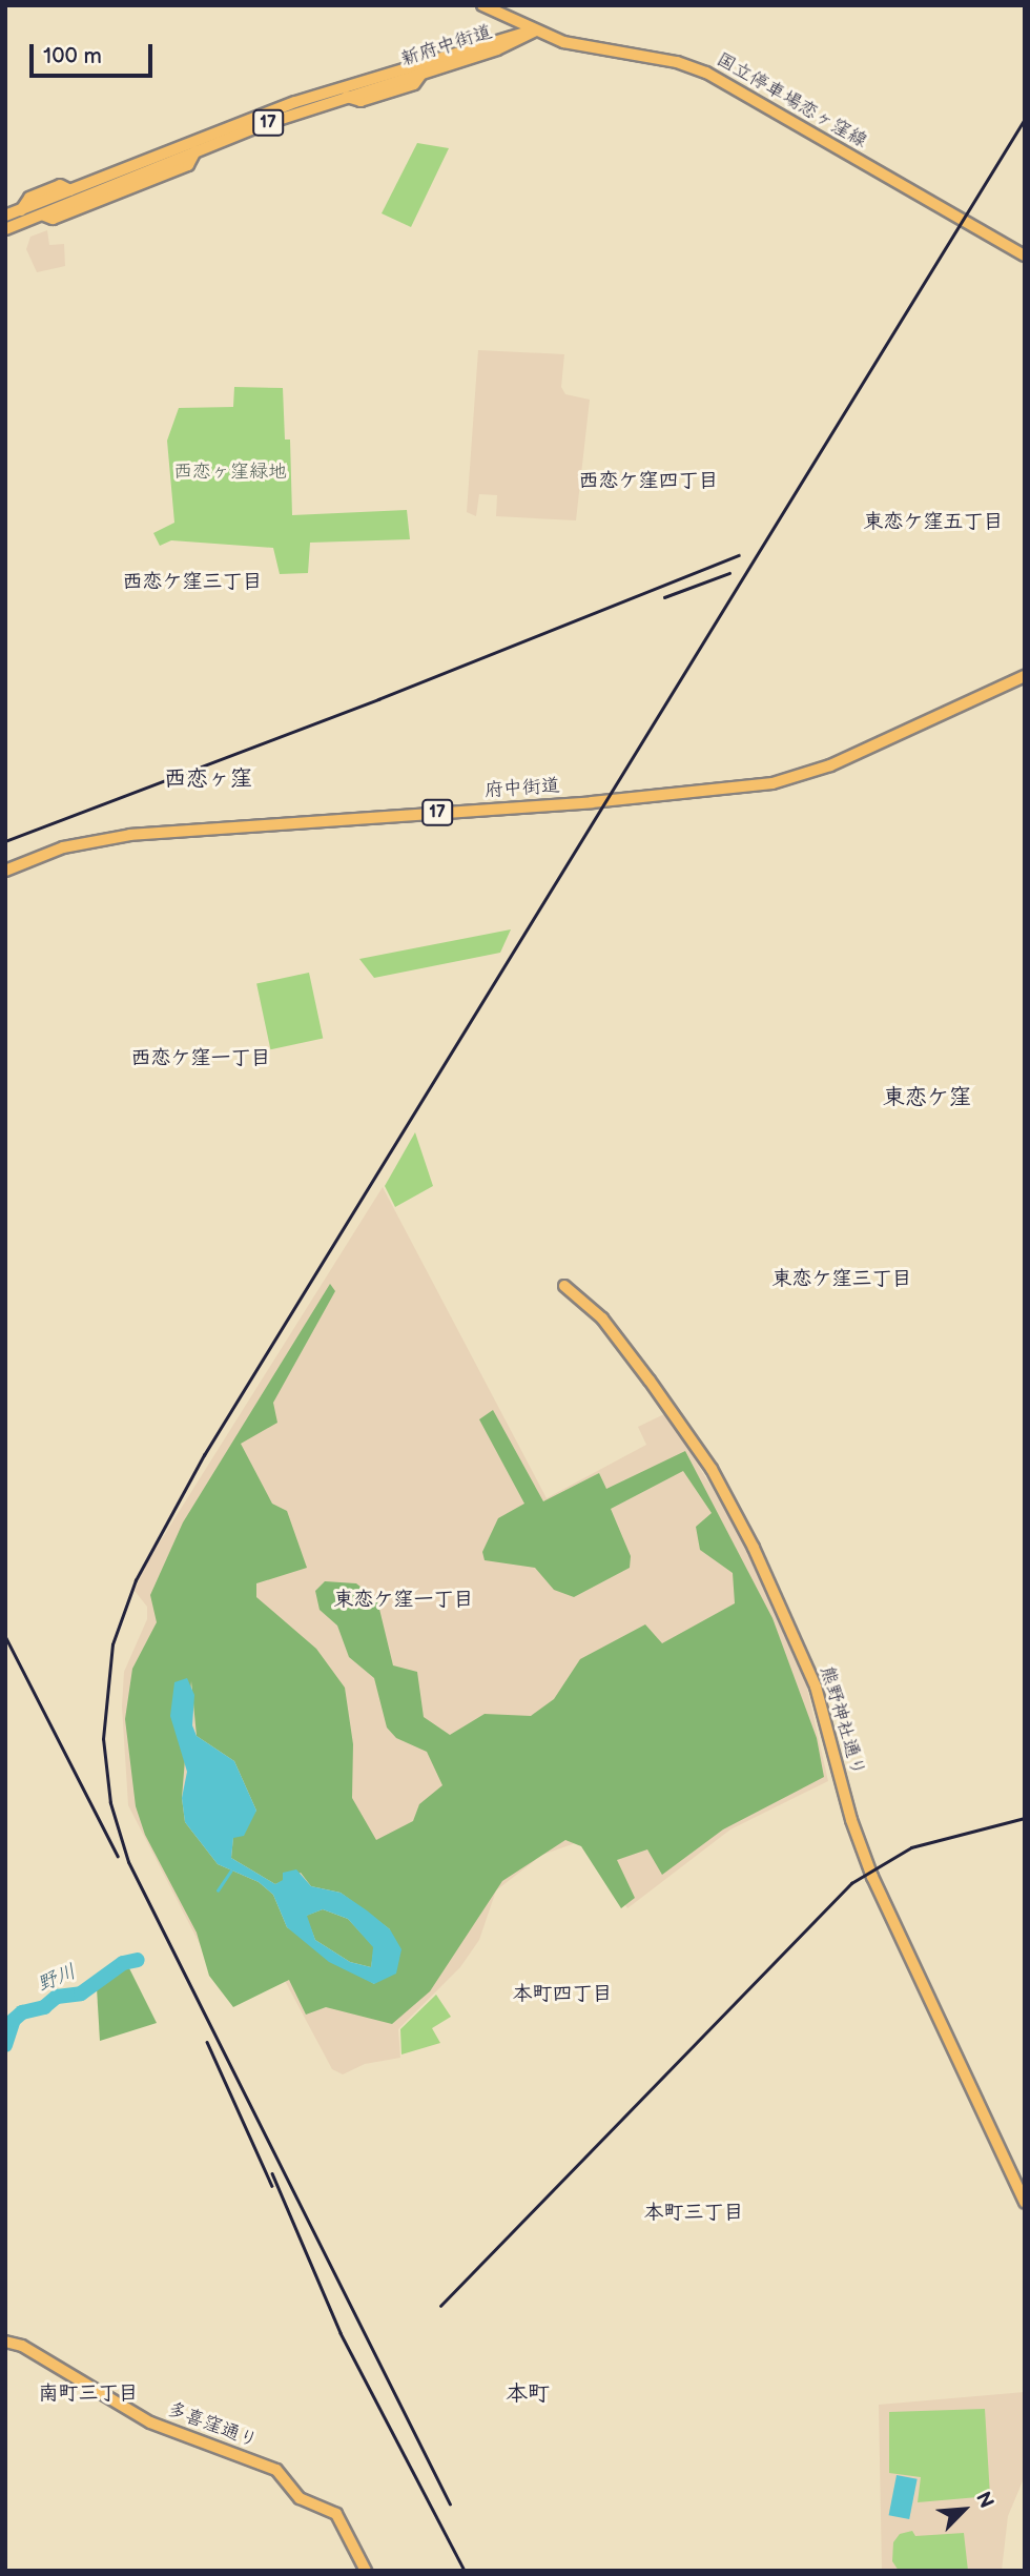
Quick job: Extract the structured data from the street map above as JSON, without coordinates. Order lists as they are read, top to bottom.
{
  "streets": {
    "main road": [
      "新府中街道",
      "国立停車場恋ヶ窪線",
      "17",
      "府中街道",
      "熊野神社通り",
      "多喜窪通り"
    ]
  },
  "crossings": [
    ["新府中街道", "国立停車場恋ヶ窪線"]
  ],
  "districts": [
    "西恋ケ窪四丁目",
    "東恋ケ窪五丁目",
    "西恋ケ窪三丁目",
    "西恋ヶ窪",
    "西恋ケ窪一丁目",
    "東恋ケ窪",
    "東恋ケ窪三丁目",
    "東恋ケ窪一丁目",
    "本町四丁目",
    "本町三丁目",
    "南町三丁目",
    "本町"
  ],
  "water": ["野川"],
  "parks": ["西恋ヶ窪緑地"],
  "scale_bar": "100 m",
  "north": "top right"
}
